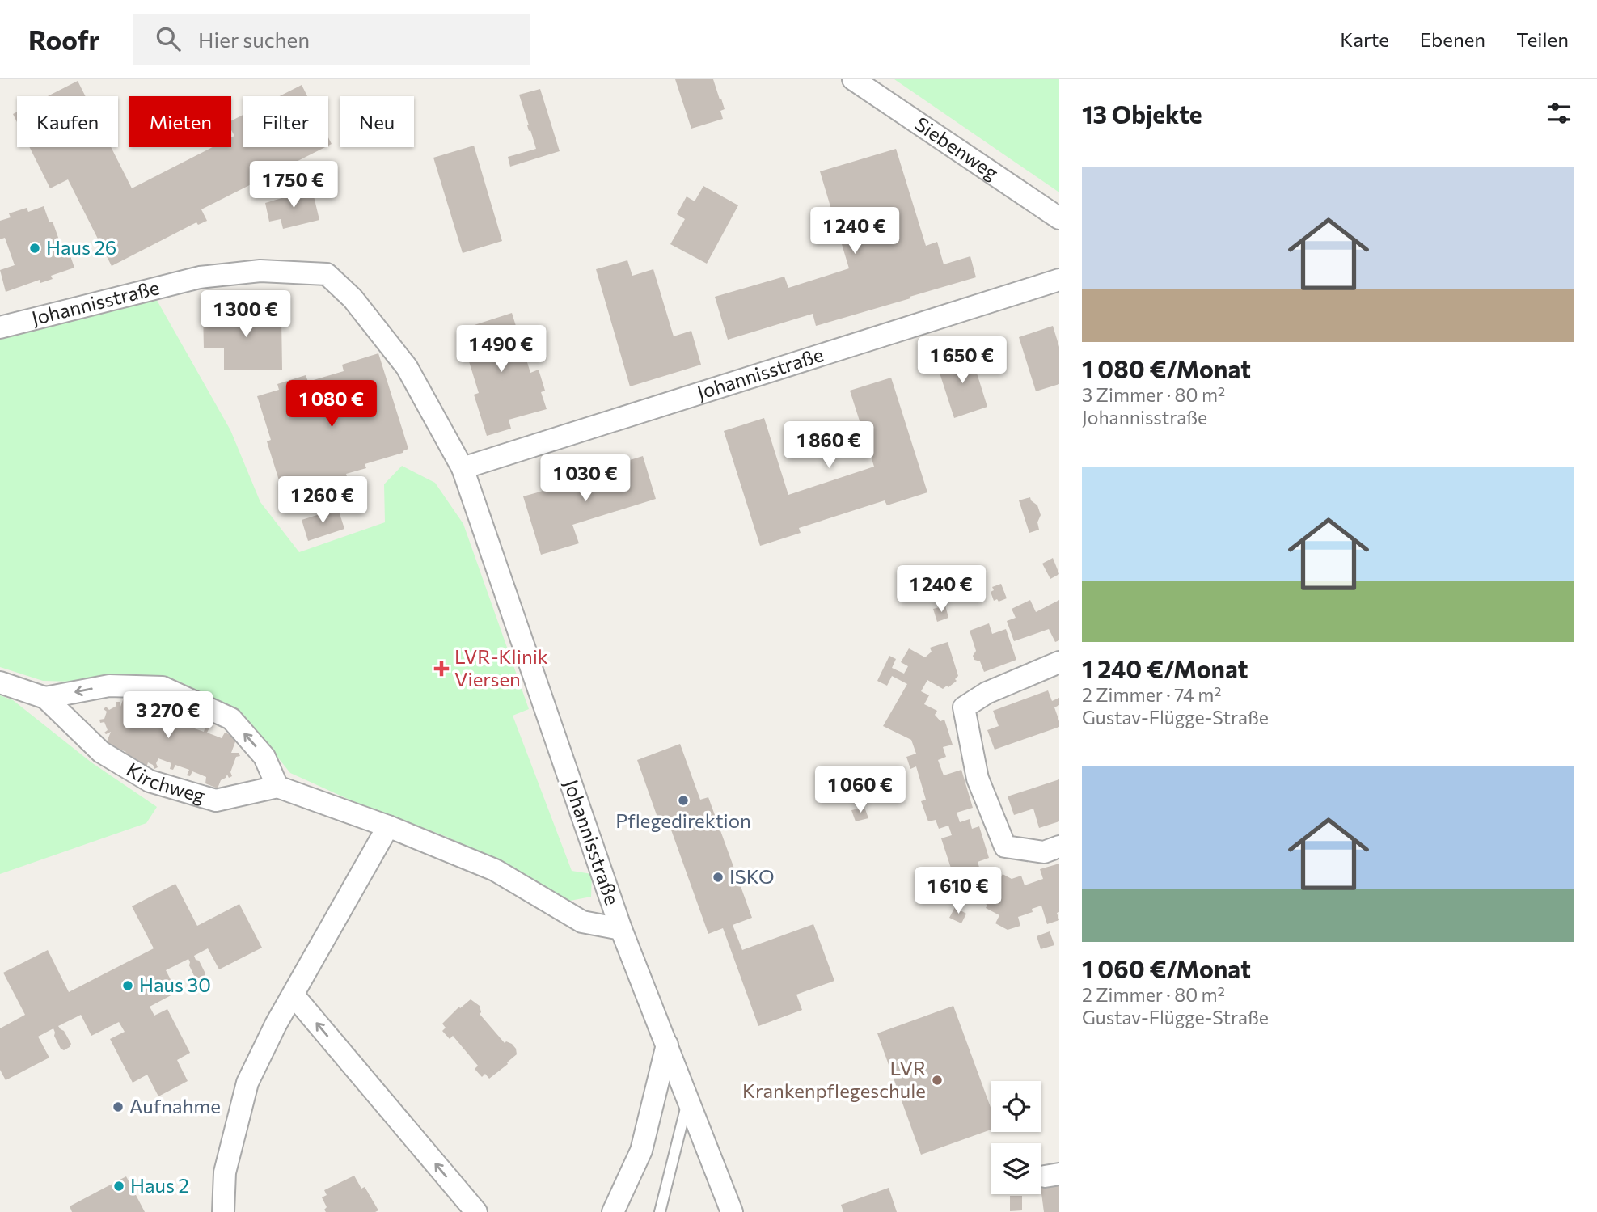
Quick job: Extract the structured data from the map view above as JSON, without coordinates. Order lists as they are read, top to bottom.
{
  "streets": {
    "street": ["Siebenweg", "Johannisstraße", "Kirchweg"]
  },
  "places": {
    "other": [
      "Haus 26",
      "Pflegedirektion",
      "ISKO",
      "Haus 30",
      "LVR Krankenpflegeschule",
      "Aufnahme",
      "Haus 2"
    ],
    "health": ["LVR-Klinik Viersen"]
  },
  "page": {
    "header": "Roofr",
    "search": "Hier suchen",
    "nav": ["Karte", "Ebenen", "Teilen"],
    "heading": "13 Objekte",
    "chip": [
      "Kaufen",
      "Mieten",
      "Filter",
      "Neu"
    ],
    "list": [
      {
        "name": "1 080 €/Monat",
        "note": "3 Zimmer · 80 m² · Johannisstraße"
      },
      {
        "name": "1 240 €/Monat",
        "note": "2 Zimmer · 74 m² · Gustav-Flügge-Straße"
      },
      {
        "name": "1 060 €/Monat",
        "note": "2 Zimmer · 80 m² · Gustav-Flügge-Straße"
      }
    ],
    "price": [
      "1 750 €",
      "1 240 €",
      "1 300 €",
      "1 490 €",
      "1 650 €",
      "1 080 €",
      "1 860 €",
      "1 030 €",
      "1 260 €",
      "1 240 €",
      "3 270 €",
      "1 060 €",
      "1 610 €"
    ]
  }
}
